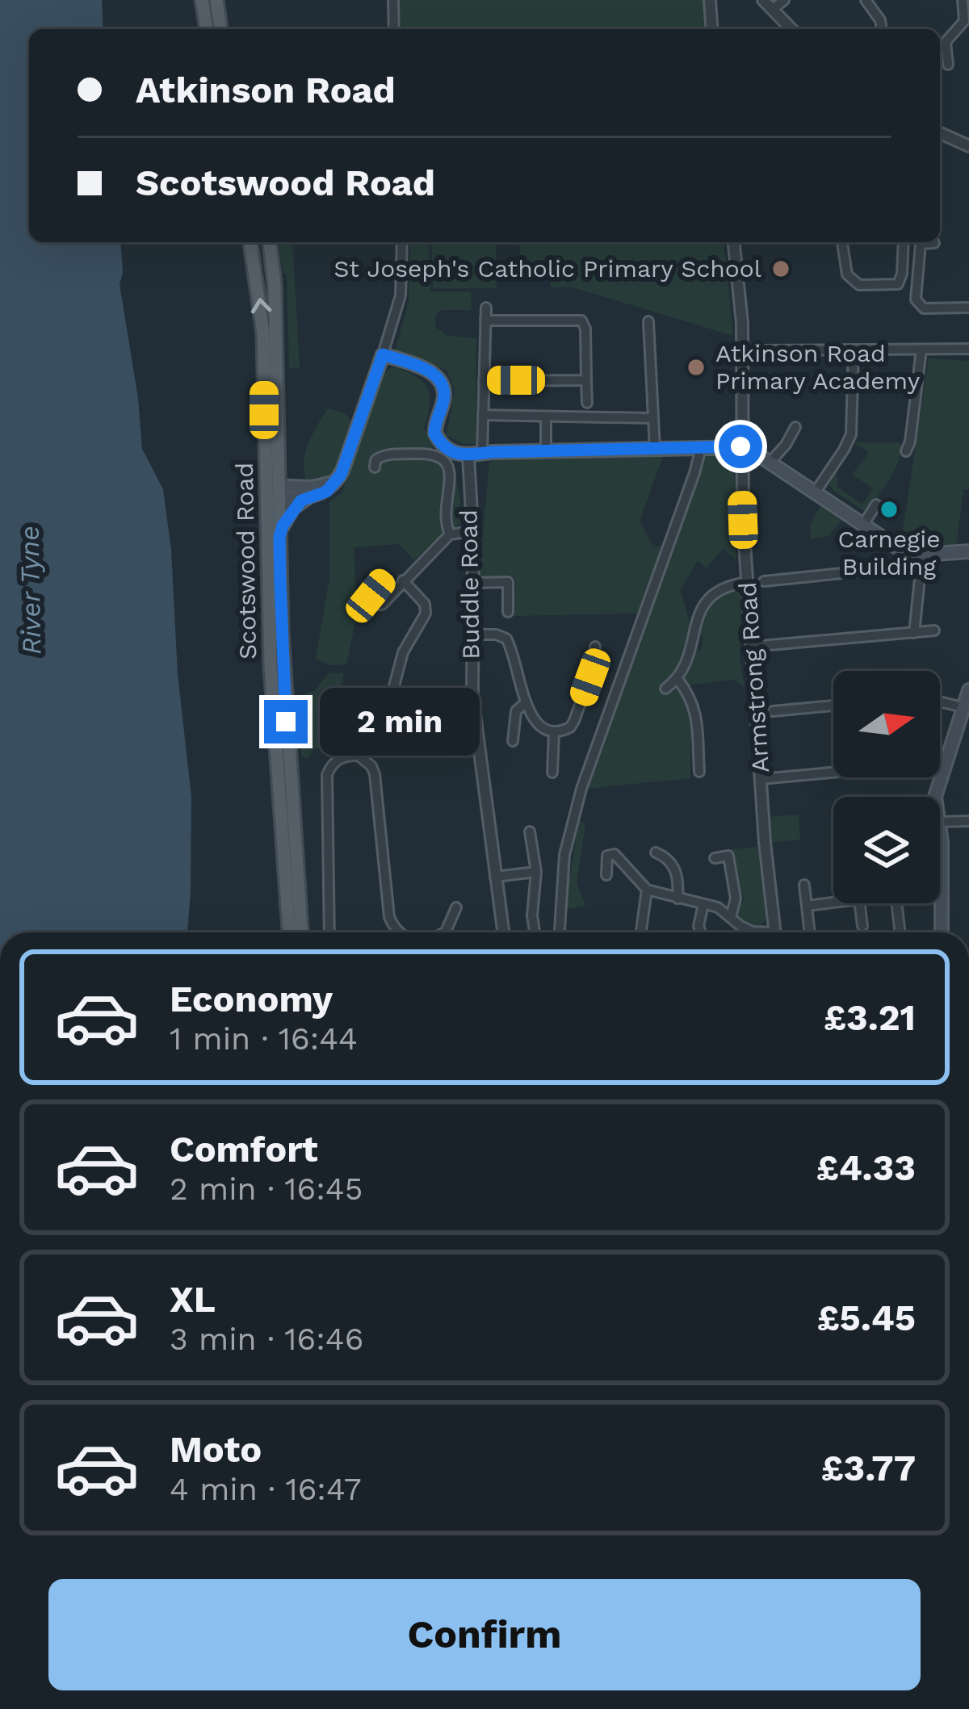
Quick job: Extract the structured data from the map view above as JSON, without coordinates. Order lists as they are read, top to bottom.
{
  "streets": {
    "main road": ["Scotswood Road"],
    "street": ["Buddle Road", "Armstrong Road"]
  },
  "water": ["River Tyne"],
  "places": ["St Joseph's Catholic Primary School", "Atkinson Road Primary Academy", "Carnegie Building"],
  "north": "right",
  "page": {
    "banner": ["Atkinson Road", "Scotswood Road"],
    "bubble": "2 min",
    "list": [
      {
        "name": "Economy",
        "note": "1 min · 16:44",
        "value": "£3.21"
      },
      {
        "name": "Comfort",
        "note": "2 min · 16:45",
        "value": "£4.33"
      },
      {
        "name": "XL",
        "note": "3 min · 16:46",
        "value": "£5.45"
      },
      {
        "name": "Moto",
        "note": "4 min · 16:47",
        "value": "£3.77"
      }
    ],
    "buttons": "Confirm"
  }
}
